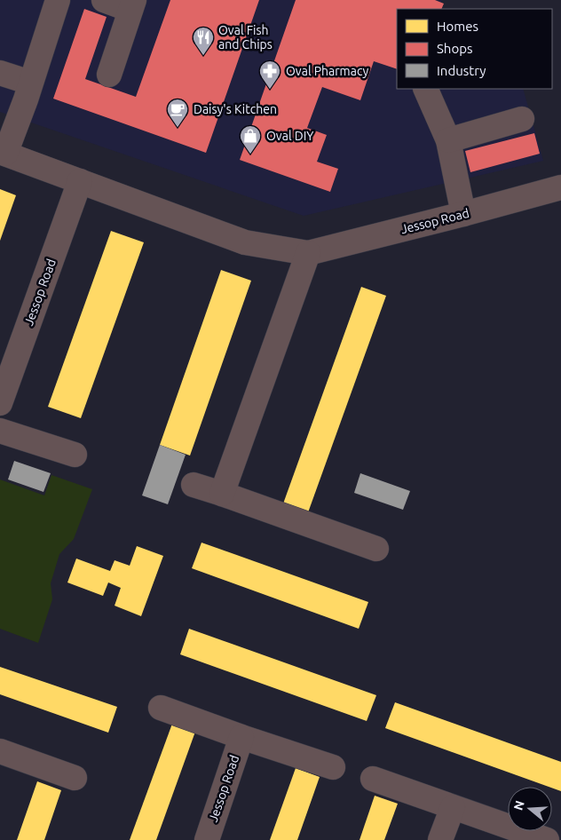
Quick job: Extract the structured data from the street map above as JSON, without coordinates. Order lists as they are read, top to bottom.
{
  "streets": {
    "street": ["Jessop Road"]
  },
  "places": {
    "restaurant": ["Oval Fish and Chips"],
    "pharmacy": ["Oval Pharmacy"],
    "cafe": ["Daisy's Kitchen"],
    "shop": ["Oval DIY"]
  },
  "legend": ["Homes", "Shops", "Industry"],
  "north": "left"
}
